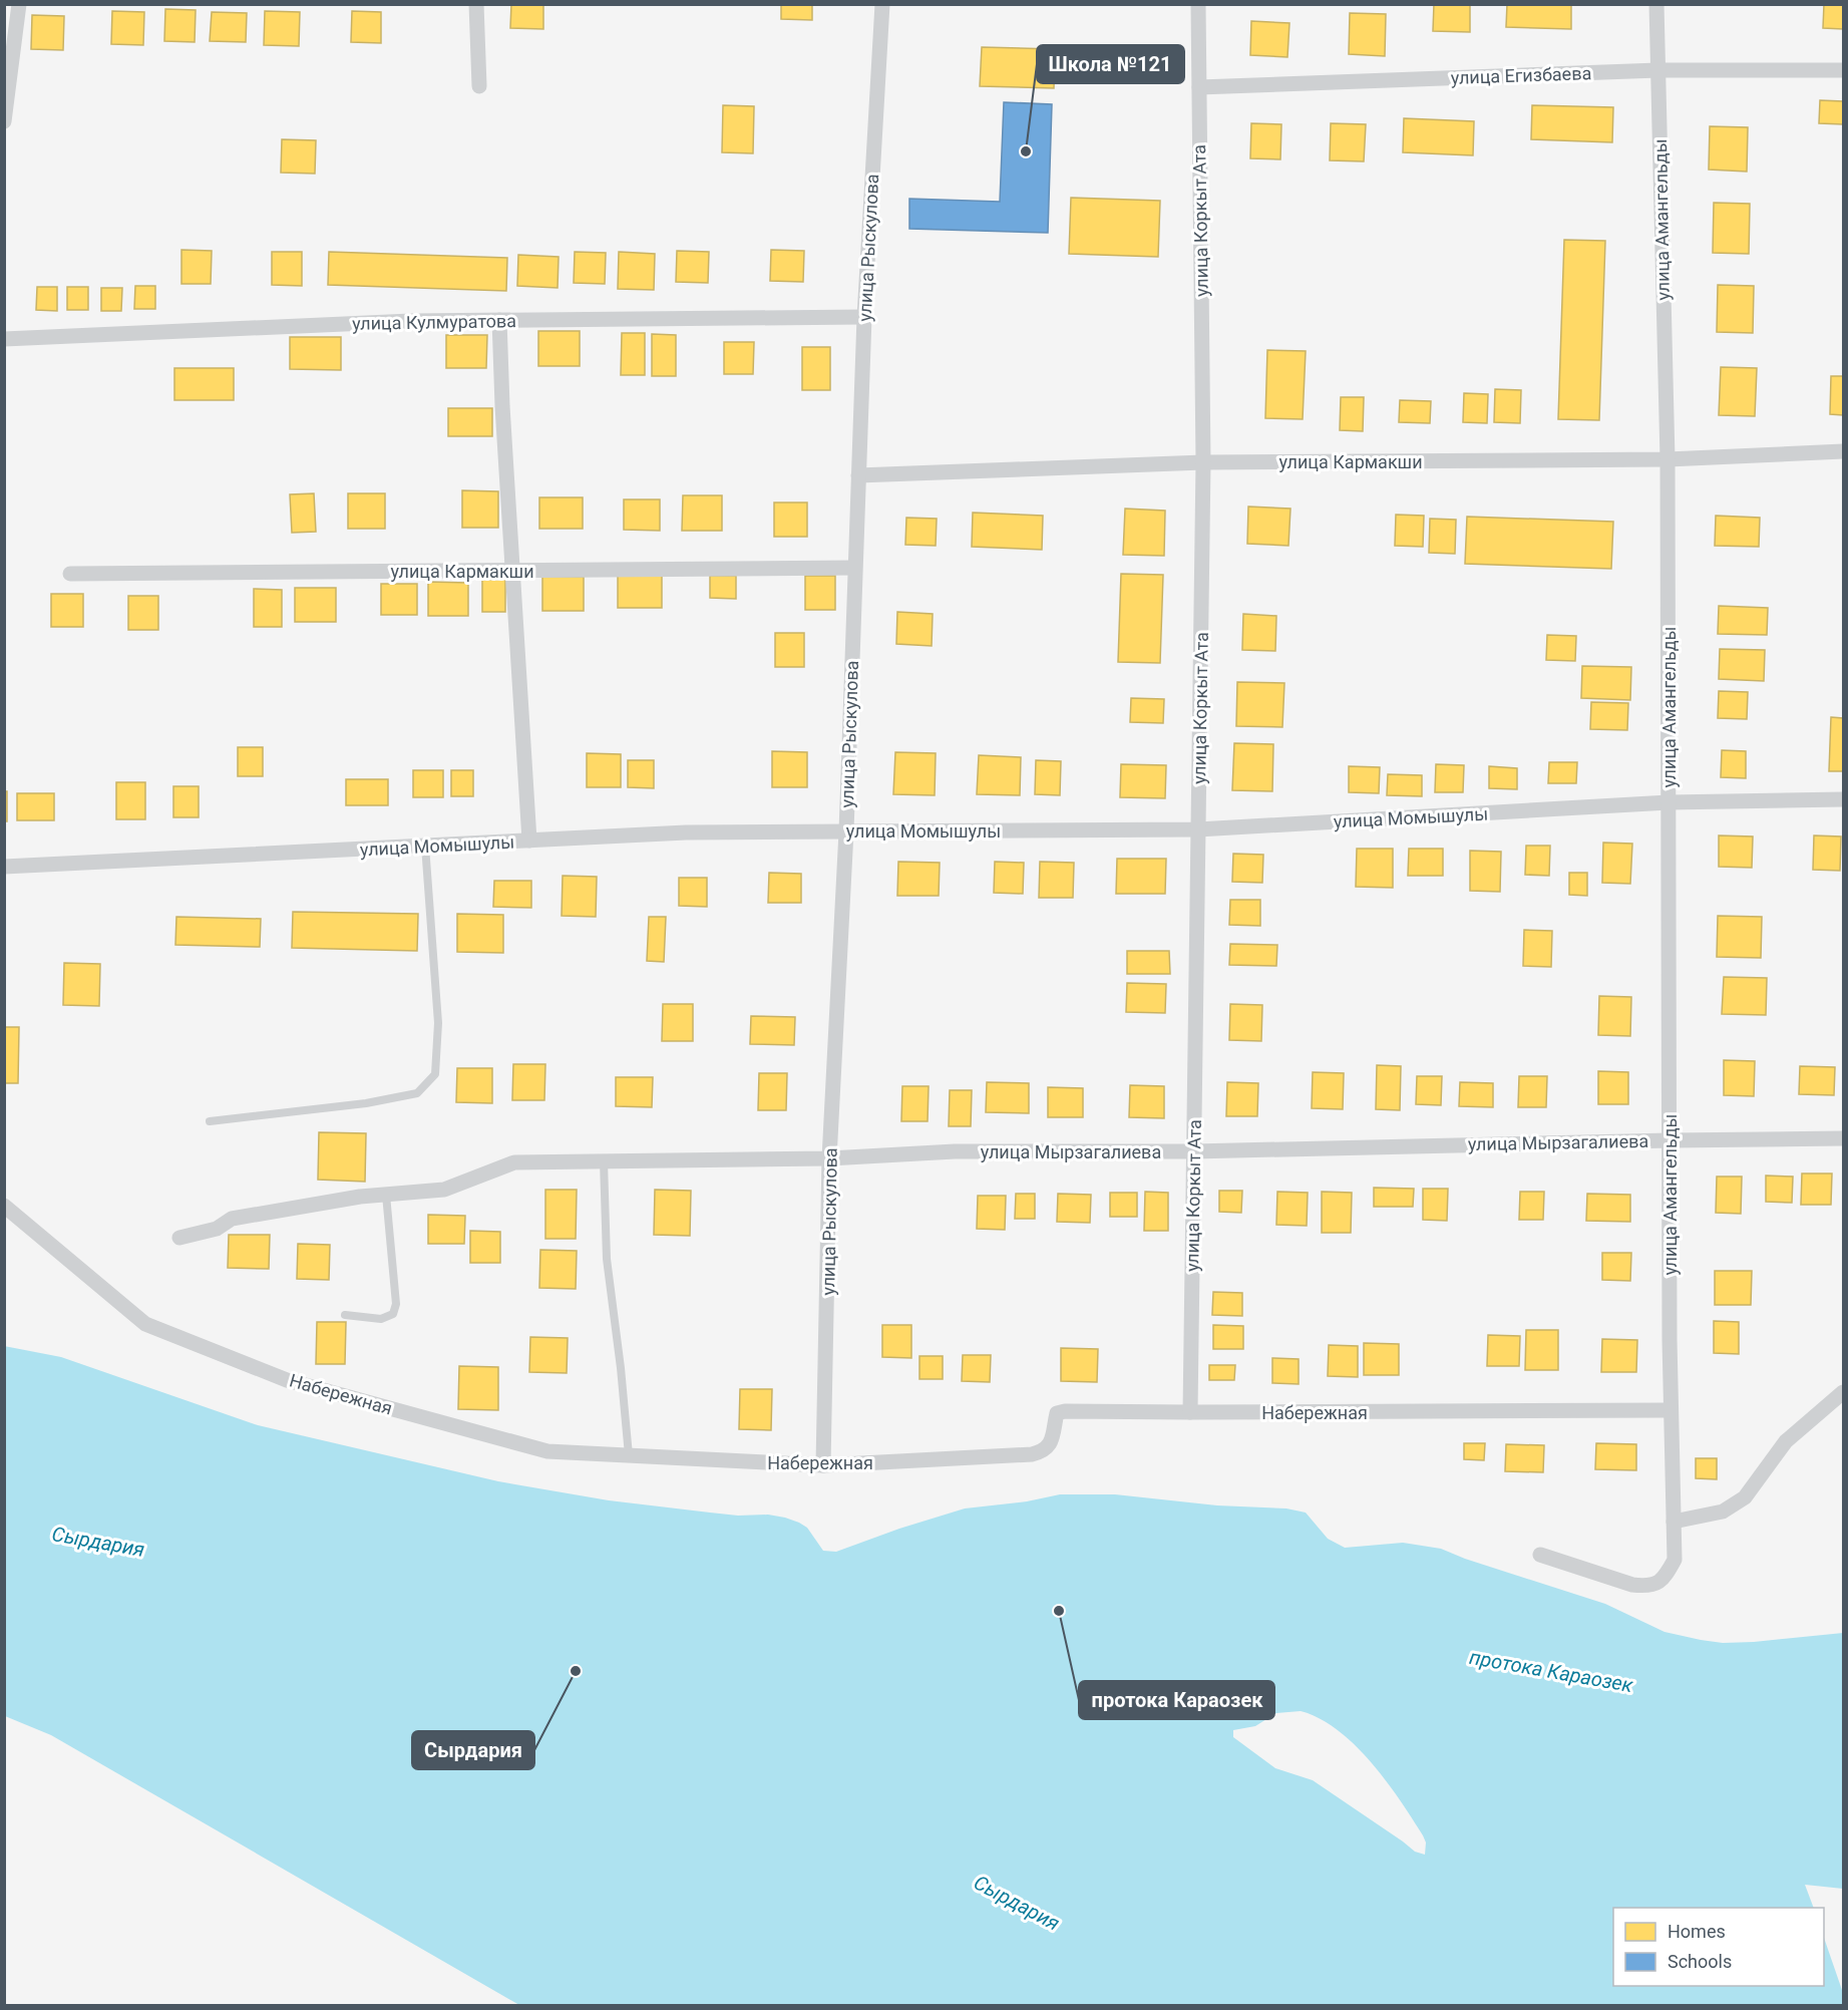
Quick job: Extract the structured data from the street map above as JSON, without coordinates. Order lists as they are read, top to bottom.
{
  "streets": {
    "street": [
      "улица Егизбаева",
      "улица Амангельды",
      "улица Коркыт Ата",
      "улица Рыскулова",
      "улица Кулмуратова",
      "улица Кармакши",
      "улица Момышулы",
      "улица Мырзагалиева",
      "Набережная"
    ]
  },
  "crossings": [
    ["улица Егизбаева", "улица Амангельды"],
    ["улица Егизбаева", "улица Коркыт Ата"],
    ["улица Амангельды", "улица Кармакши"],
    ["улица Амангельды", "улица Момышулы"],
    ["улица Амангельды", "улица Мырзагалиева"],
    ["улица Амангельды", "Набережная"],
    ["улица Коркыт Ата", "улица Кармакши"],
    ["улица Коркыт Ата", "улица Момышулы"],
    ["улица Коркыт Ата", "улица Мырзагалиева"],
    ["улица Коркыт Ата", "Набережная"],
    ["улица Рыскулова", "улица Кулмуратова"],
    ["улица Рыскулова", "улица Кармакши"],
    ["улица Рыскулова", "улица Момышулы"],
    ["улица Рыскулова", "улица Мырзагалиева"],
    ["улица Рыскулова", "Набережная"]
  ],
  "water": ["Сырдария", "протока Караозек"],
  "places": ["Школа №121", "протока Караозек", "Сырдария"],
  "legend": ["Homes", "Schools"]
}
